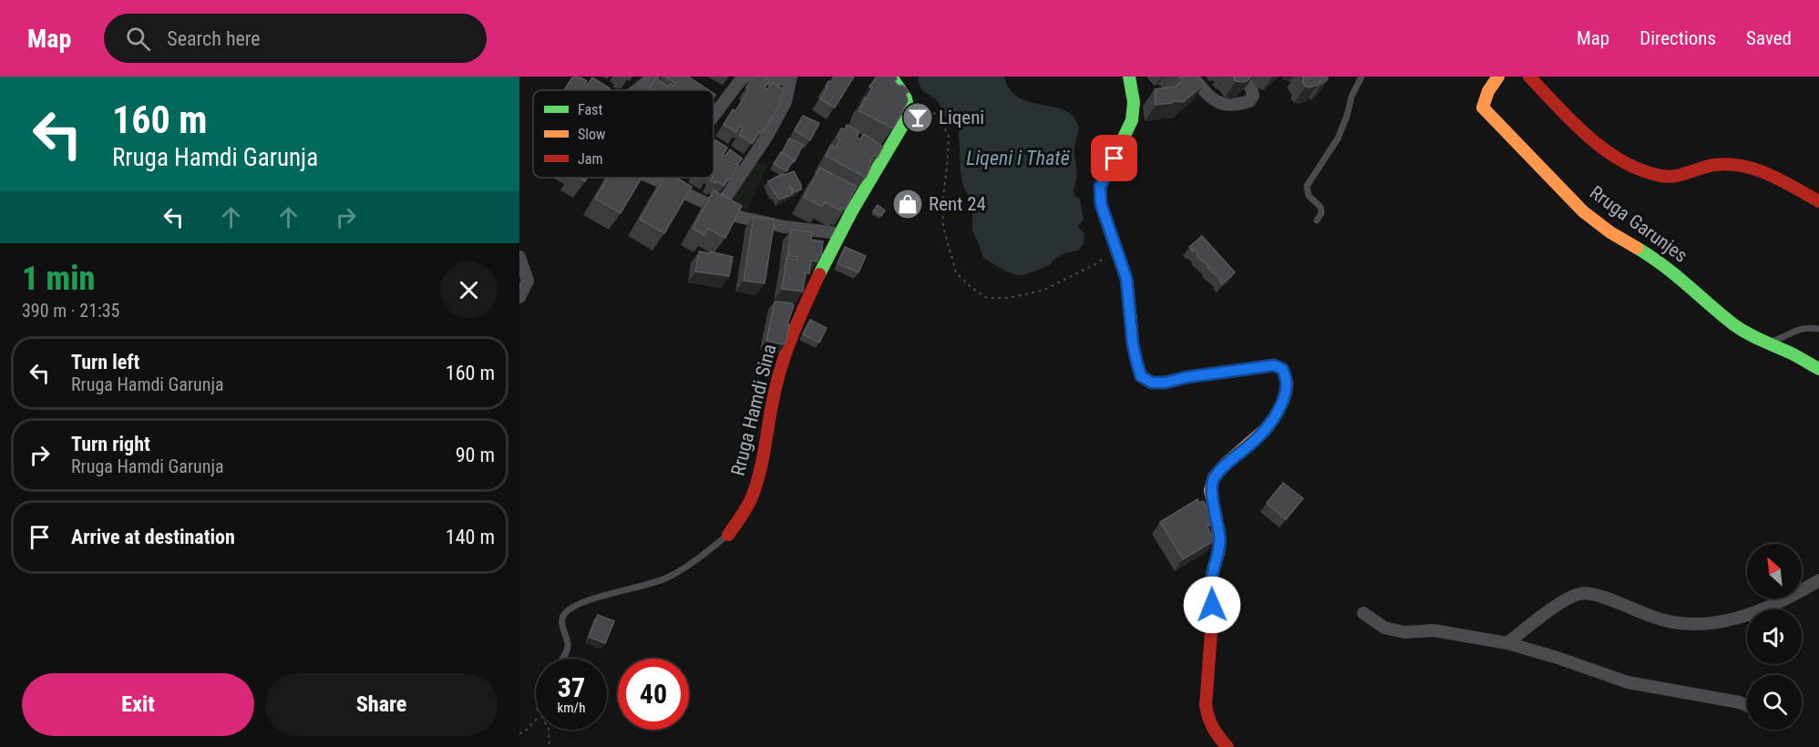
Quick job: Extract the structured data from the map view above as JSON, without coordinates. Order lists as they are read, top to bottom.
{
  "streets": {
    "street": ["Rruga Garunjes", "Rruga Hamdi Sina"]
  },
  "water": ["Liqeni i Thatë"],
  "places": {
    "bar": ["Liqeni"],
    "shop": ["Rent 24"]
  },
  "legend": ["Fast", "Slow", "Jam"],
  "north": "top left",
  "page": {
    "header": "Map",
    "search": "Search here",
    "nav": ["Map", "Directions", "Saved"],
    "turn": ["160 m", "Rruga Hamdi Garunja"],
    "heading": ["1 min", "390 m · 21:35"],
    "list": [
      {
        "name": "Turn left",
        "note": "Rruga Hamdi Garunja",
        "value": "160 m"
      },
      {
        "name": "Turn right",
        "note": "Rruga Hamdi Garunja",
        "value": "90 m"
      },
      {
        "name": "Arrive at destination",
        "value": "140 m"
      }
    ],
    "speed": "37 km/h",
    "limit": "40",
    "buttons": ["Exit", "Share"]
  }
}
